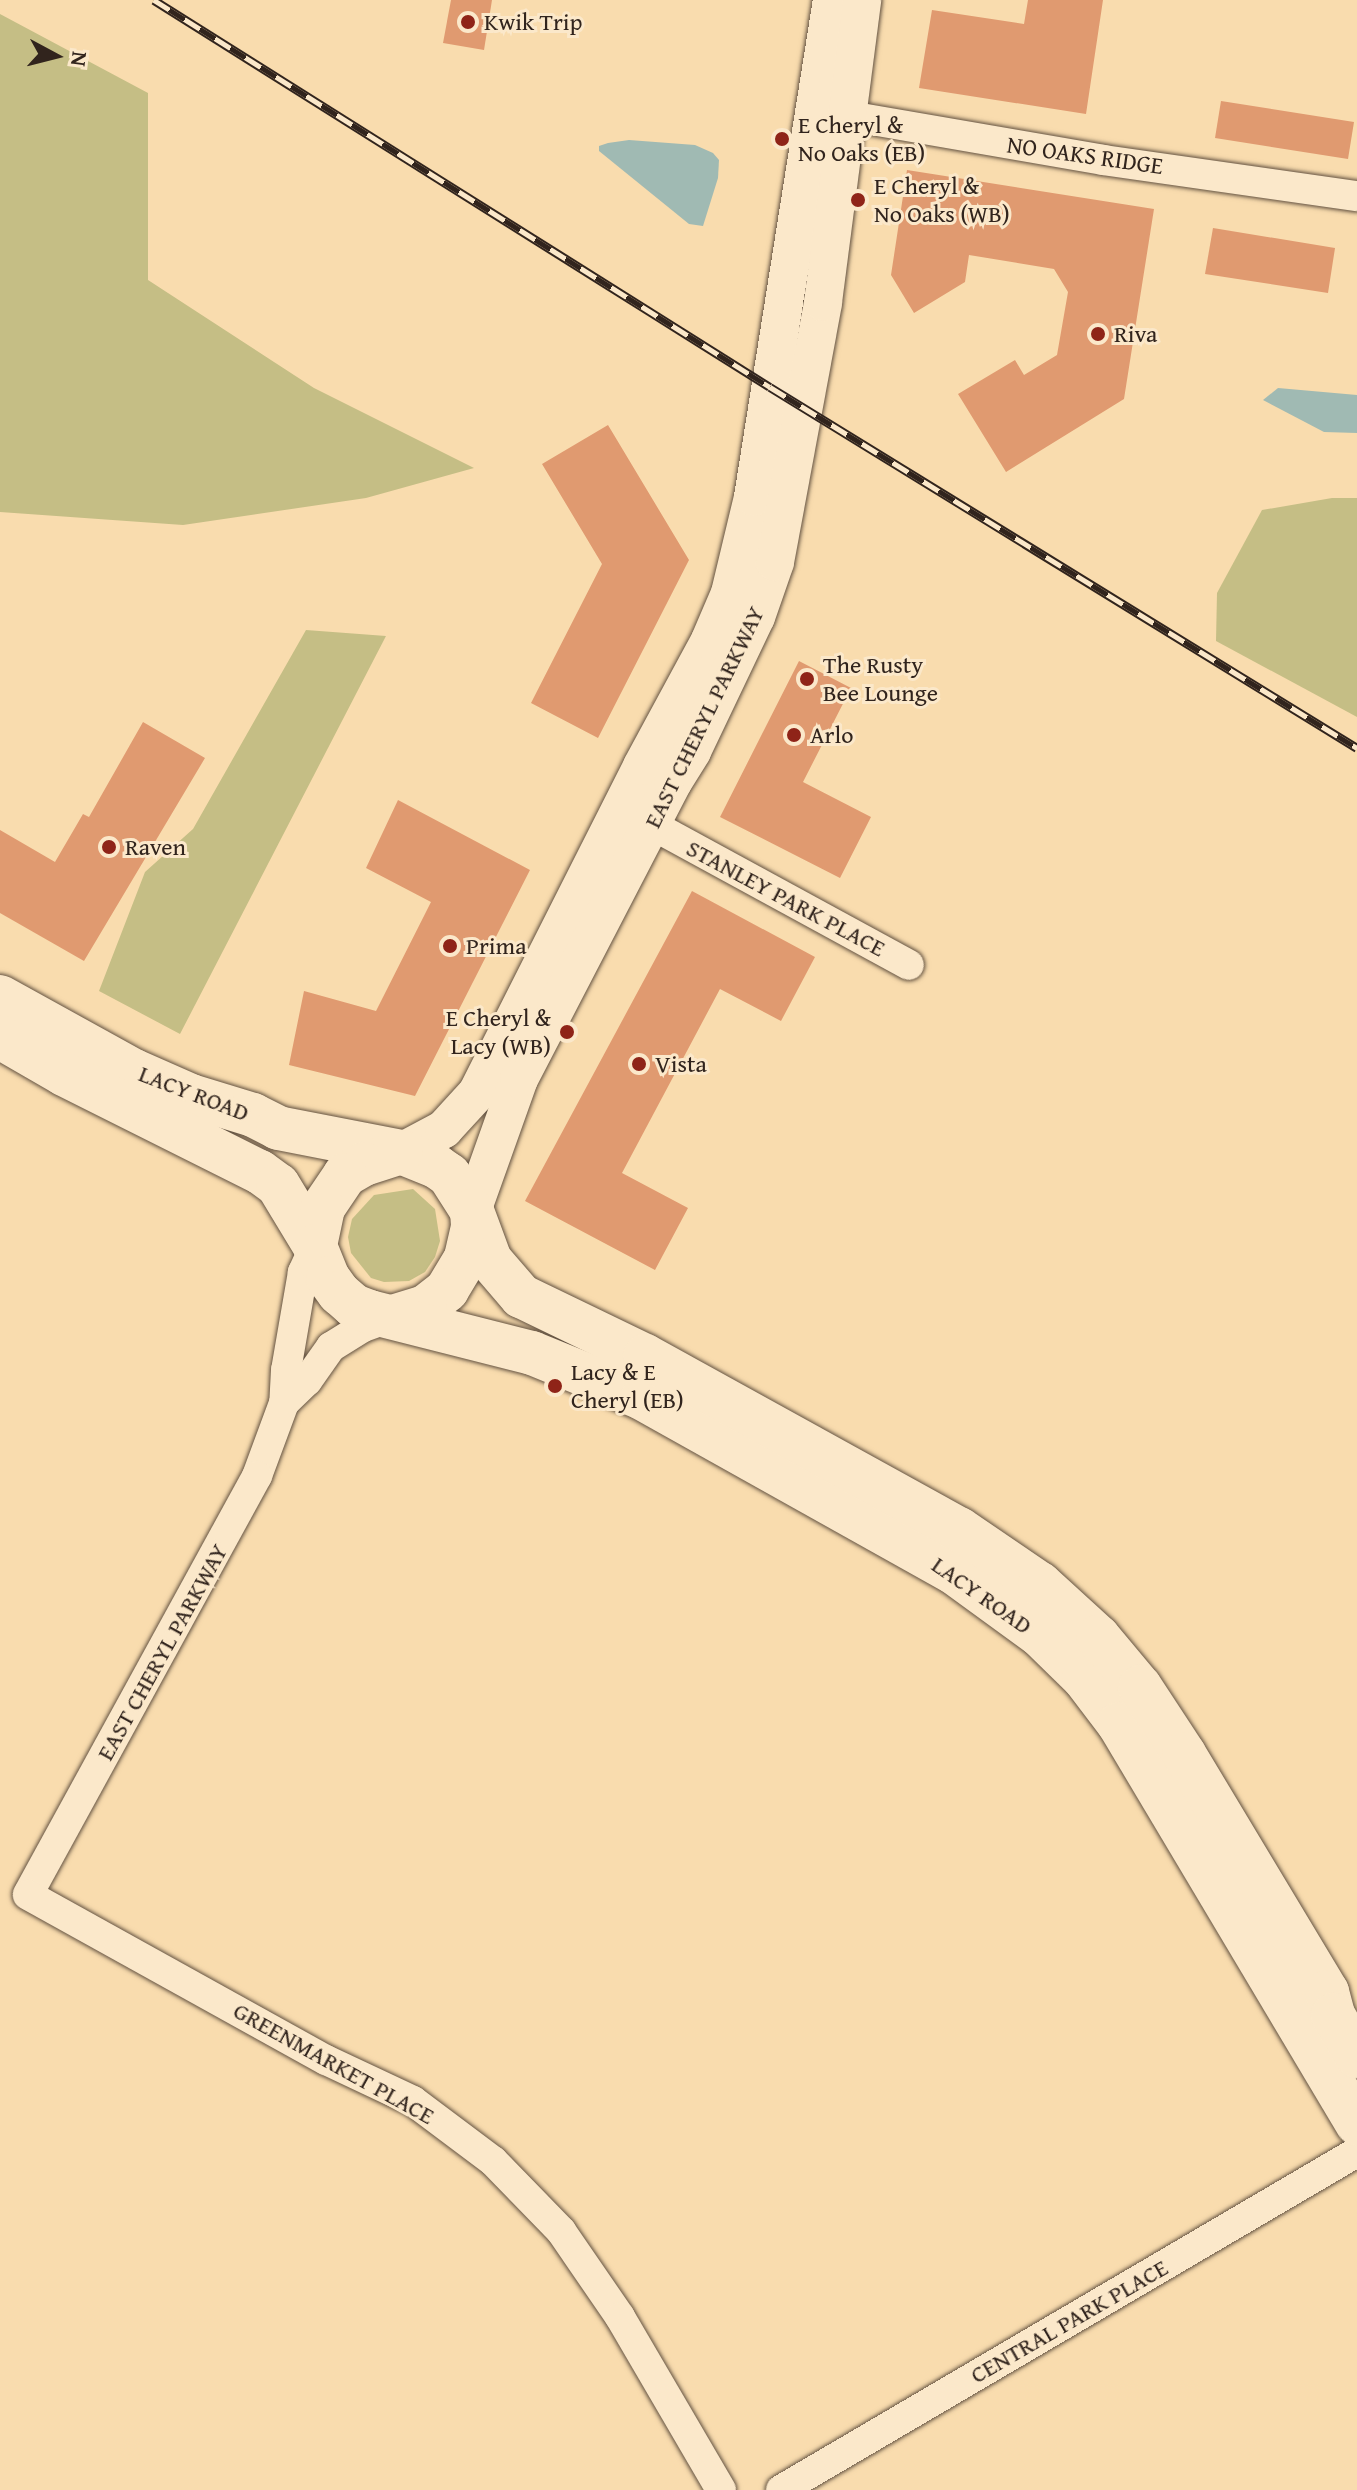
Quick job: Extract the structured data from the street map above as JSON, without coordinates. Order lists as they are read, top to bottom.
{
  "streets": {
    "main road": ["LACY ROAD"],
    "street": [
      "NO OAKS RIDGE",
      "EAST CHERYL PARKWAY",
      "STANLEY PARK PLACE",
      "GREENMARKET PLACE",
      "CENTRAL PARK PLACE"
    ]
  },
  "crossings": [
    ["NO OAKS RIDGE", "EAST CHERYL PARKWAY"],
    ["EAST CHERYL PARKWAY", "STANLEY PARK PLACE"],
    ["EAST CHERYL PARKWAY", "LACY ROAD"],
    ["EAST CHERYL PARKWAY", "GREENMARKET PLACE"]
  ],
  "places": [
    "Kwik Trip",
    "E Cheryl & No Oaks (EB)",
    "E Cheryl & No Oaks (WB)",
    "Riva",
    "The Rusty Bee Lounge",
    "Arlo",
    "Raven",
    "Prima",
    "E Cheryl & Lacy (WB)",
    "Vista",
    "Lacy & E Cheryl (EB)"
  ],
  "north": "right"
}
